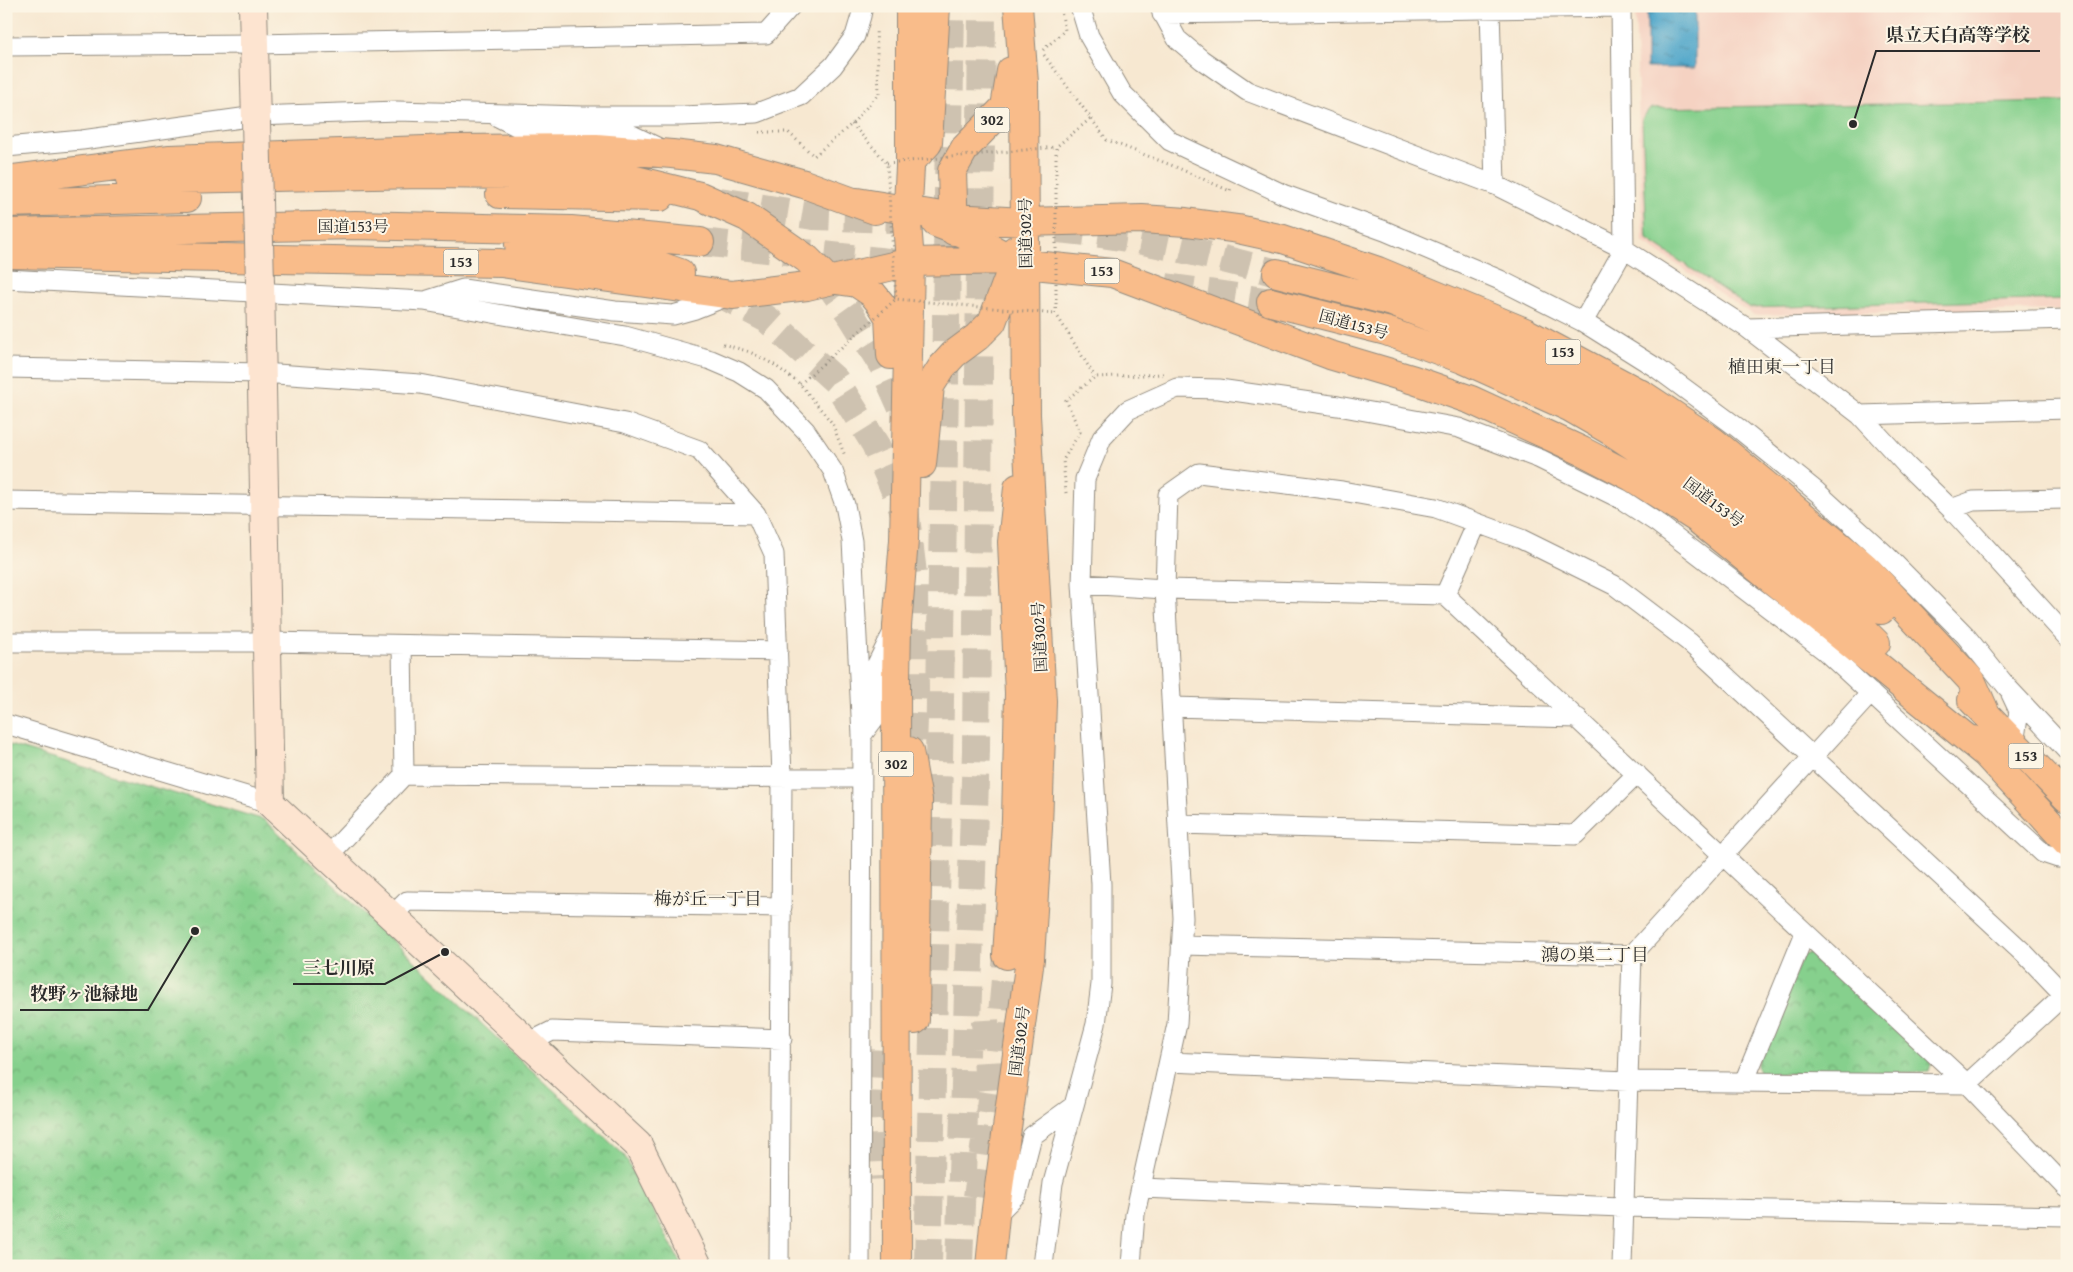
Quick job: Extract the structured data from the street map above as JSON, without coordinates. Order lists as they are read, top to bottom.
{
  "streets": {
    "highway": [
      "302",
      "国道153号",
      "国道302号",
      "153"
    ]
  },
  "crossings": [
    ["302", "国道302号"],
    ["302", "153"],
    ["国道153号", "153"],
    ["国道302号", "153"]
  ],
  "districts": ["植田東一丁目", "梅が丘一丁目", "鴻の巣二丁目"],
  "places": ["県立天白高等学校", "牧野ヶ池緑地", "三七川原"]
}
